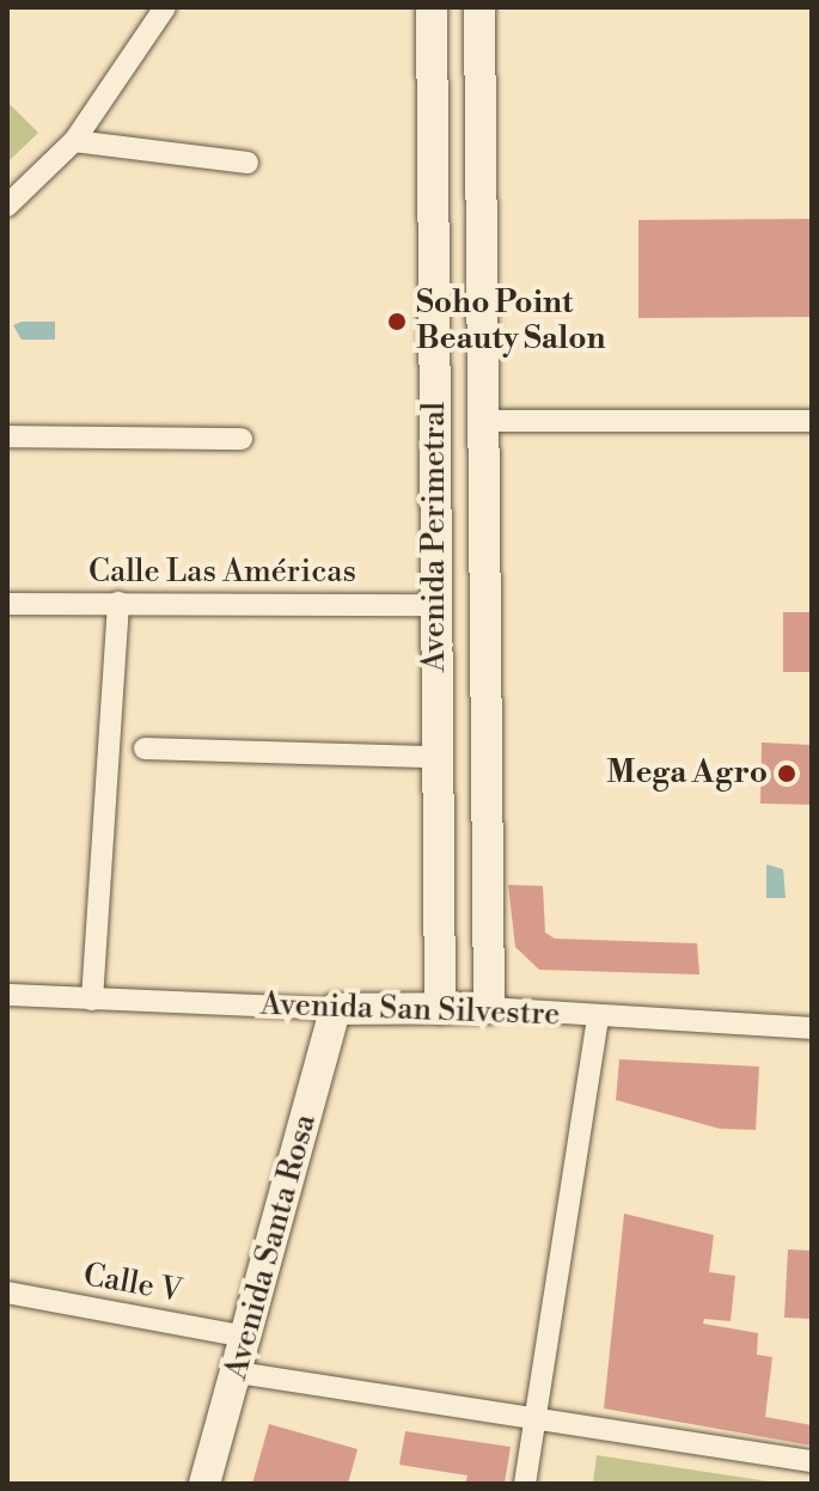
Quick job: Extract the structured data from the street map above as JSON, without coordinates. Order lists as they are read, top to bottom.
{
  "streets": {
    "street": [
      "Avenida Perimetral",
      "Calle Las Américas",
      "Avenida San Silvestre",
      "Avenida Santa Rosa",
      "Calle V"
    ]
  },
  "crossings": [
    ["Avenida Perimetral", "Calle Las Américas"],
    ["Avenida Perimetral", "Avenida San Silvestre"],
    ["Avenida San Silvestre", "Avenida Santa Rosa"],
    ["Avenida Santa Rosa", "Calle V"]
  ],
  "places": ["Soho Point Beauty Salon", "Mega Agro"]
}
